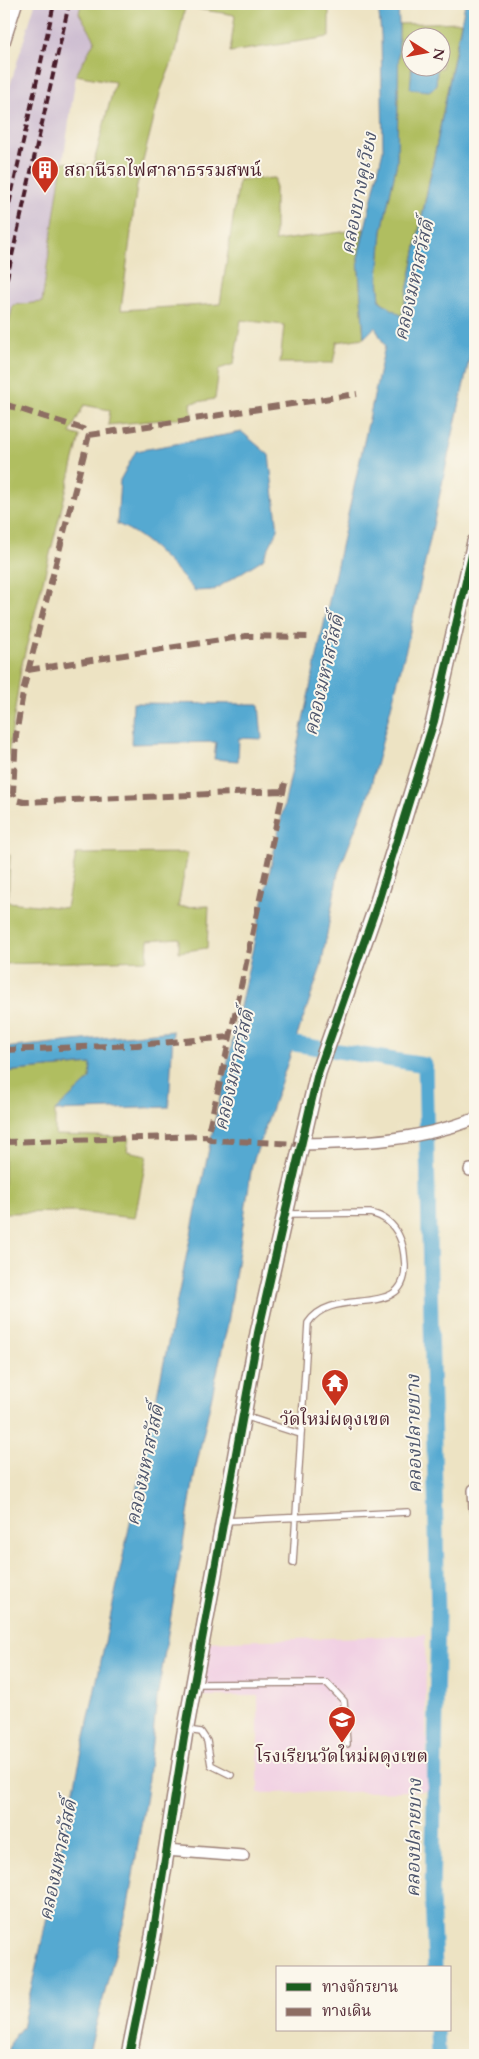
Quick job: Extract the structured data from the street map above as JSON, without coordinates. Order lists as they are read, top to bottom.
{
  "water": ["คลองบางคูเวียง", "คลองมหาสวัสดิ์", "คลองปลายบาง"],
  "places": {
    "building": ["สถานีรถไฟศาลาธรรมสพน์"],
    "temple": ["วัดใหม่ผดุงเขต"],
    "school or university": ["โรงเรียนวัดใหม่ผดุงเขต"]
  },
  "legend": ["ทางจักรยาน", "ทางเดิน"],
  "north": "right"
}
